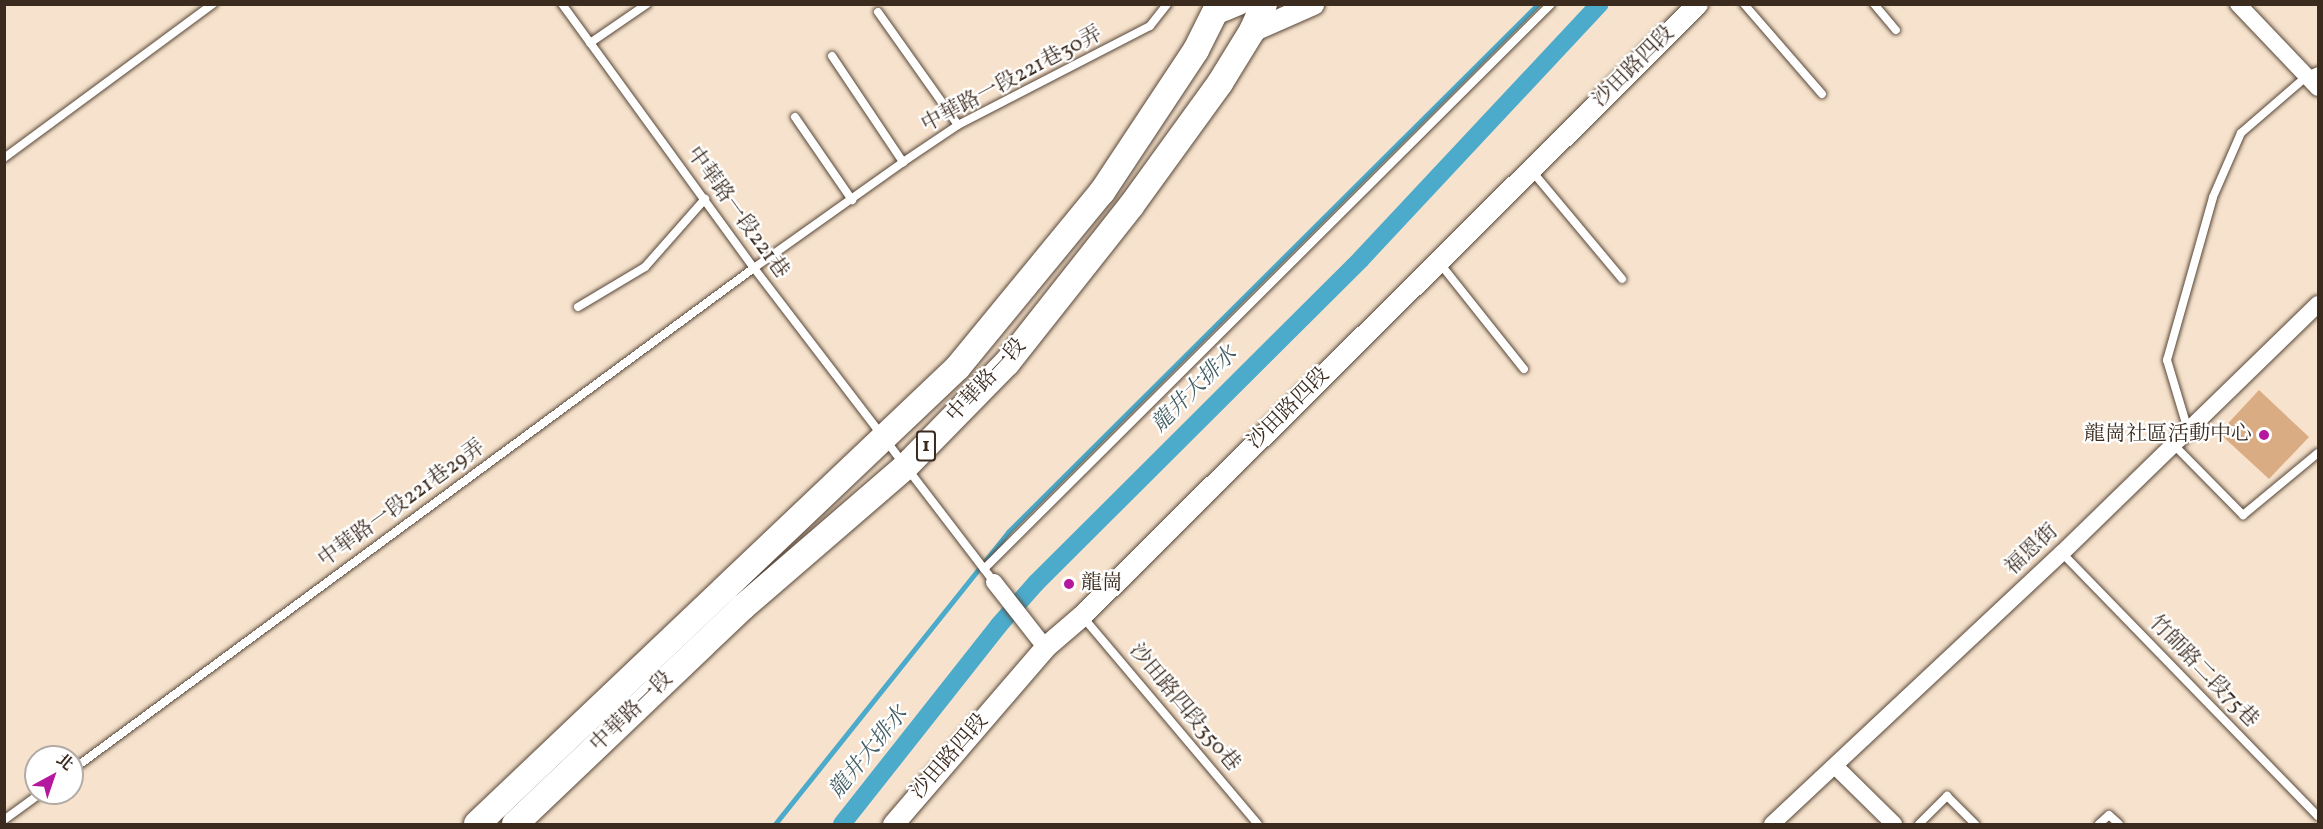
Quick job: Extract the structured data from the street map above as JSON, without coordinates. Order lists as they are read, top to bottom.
{
  "streets": {
    "main road": ["中華路一段", "1"],
    "street": ["沙田路四段", "福恩街"],
    "lane": [
      "中華路一段221巷30弄",
      "中華路一段221巷",
      "中華路一段221巷29弄",
      "竹師路二段75巷",
      "沙田路四段350巷"
    ]
  },
  "crossings": [
    ["沙田路四段", "沙田路四段350巷"],
    ["中華路一段221巷30弄", "中華路一段221巷"],
    ["中華路一段221巷30弄", "中華路一段221巷29弄"],
    ["中華路一段221巷", "中華路一段"],
    ["中華路一段221巷", "中華路一段221巷29弄"],
    ["福恩街", "竹師路二段75巷"]
  ],
  "water": ["龍井大排水"],
  "places": ["龍崗社區活動中心", "龍崗"],
  "north": "top right"
}
